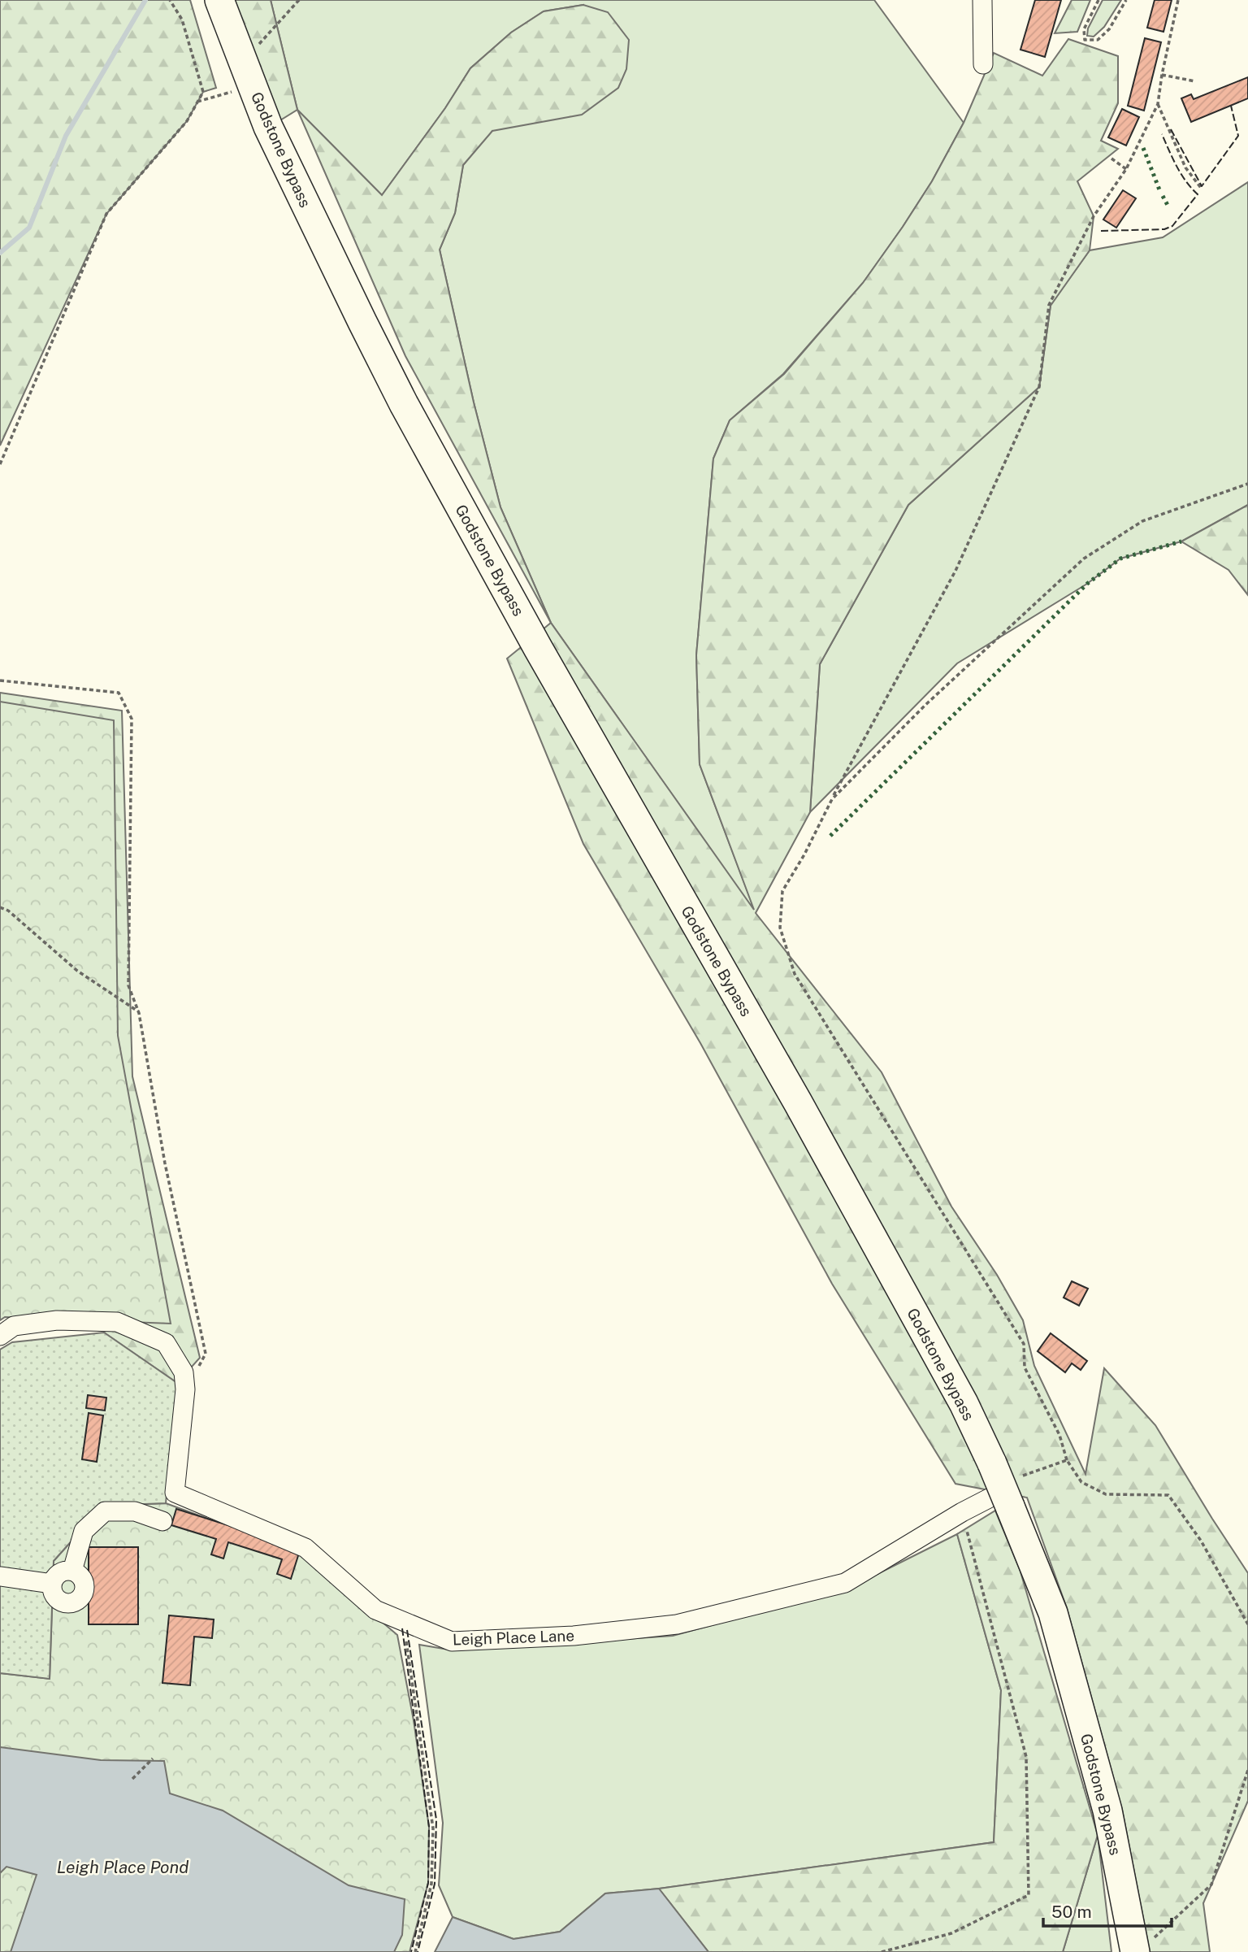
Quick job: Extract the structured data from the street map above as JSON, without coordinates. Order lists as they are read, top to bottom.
{
  "streets": {
    "highway": ["Godstone Bypass"],
    "lane": ["Leigh Place Lane"]
  },
  "crossings": [
    ["Godstone Bypass", "Leigh Place Lane"]
  ],
  "water": ["Leigh Place Pond"],
  "scale_bar": "50 m"
}
